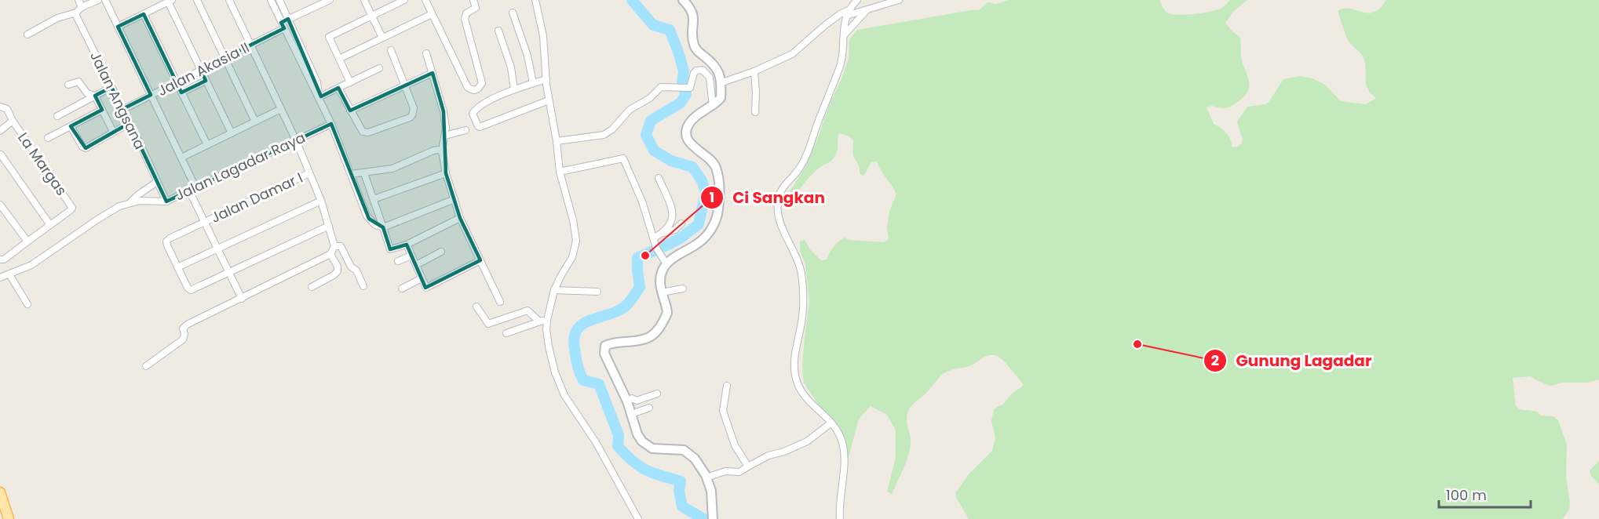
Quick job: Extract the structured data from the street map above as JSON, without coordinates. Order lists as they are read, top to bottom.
{
  "streets": {
    "street": [
      "Jalan Akasia II",
      "Jalan Angsana",
      "La Margas",
      "Jalan Lagadar Raya",
      "Jalan Damar I"
    ]
  },
  "crossings": [
    ["Jalan Akasia II", "Jalan Angsana"],
    ["Jalan Angsana", "Jalan Lagadar Raya"]
  ],
  "places": ["Ci Sangkan", "Gunung Lagadar"],
  "scale_bar": "100 m"
}
